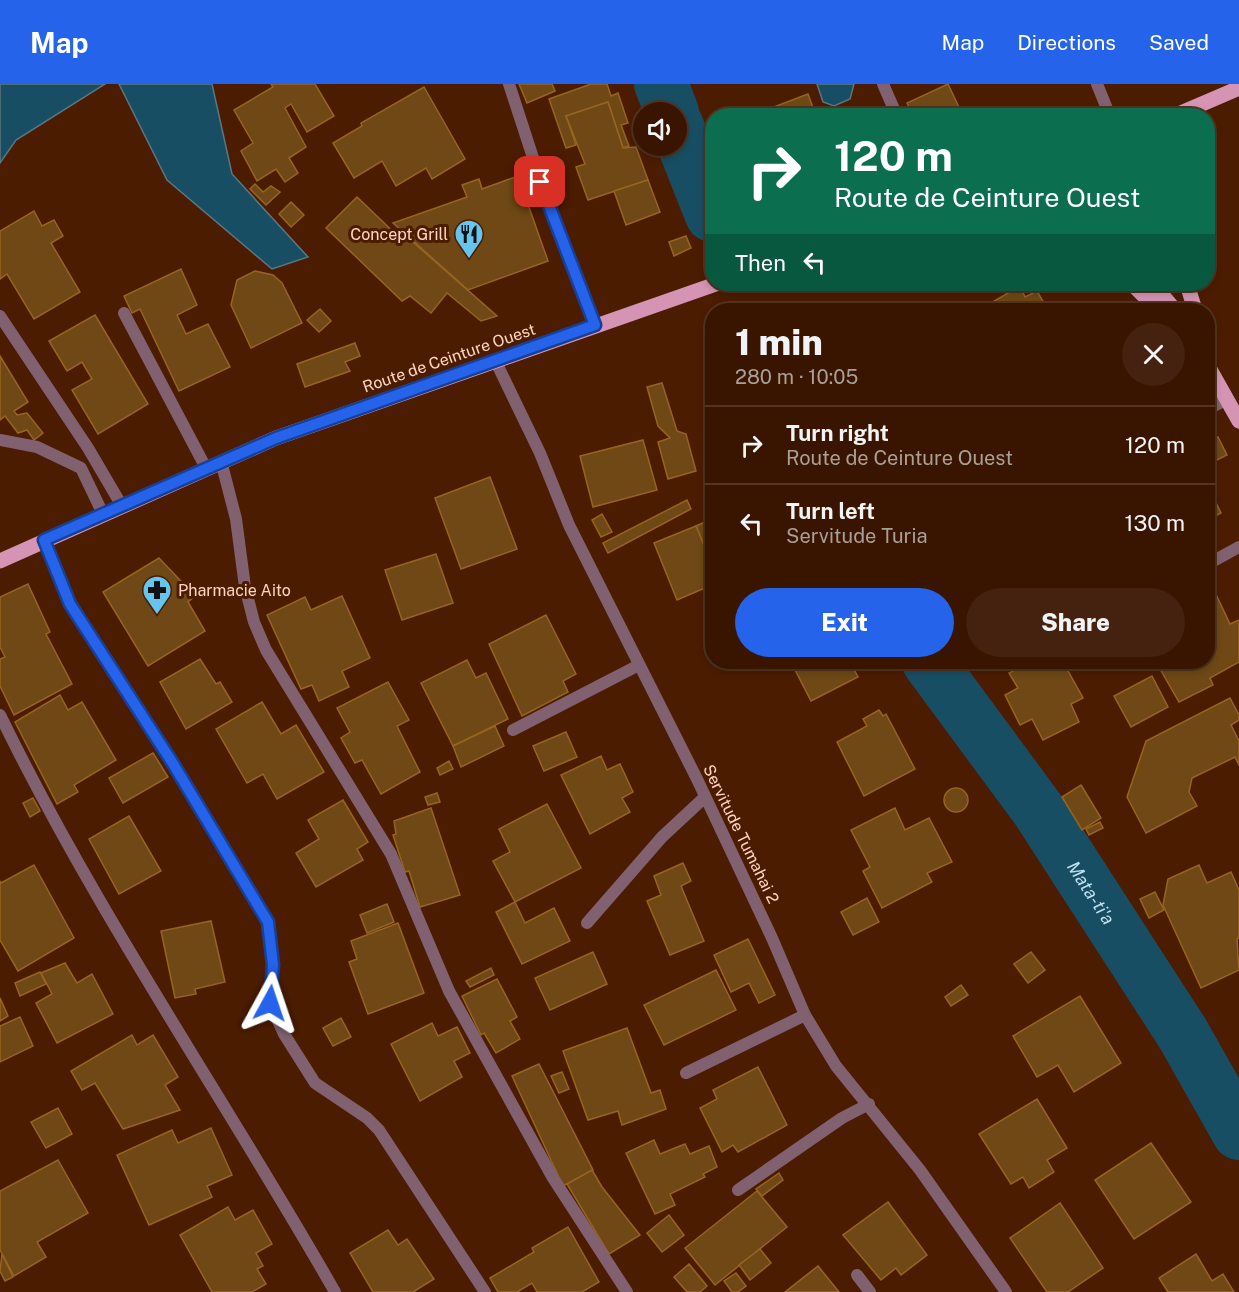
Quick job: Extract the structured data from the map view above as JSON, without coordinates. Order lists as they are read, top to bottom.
{
  "streets": {
    "main road": ["Route de Ceinture Ouest"],
    "street": ["Servitude Tumahai 2"]
  },
  "crossings": [
    ["Route de Ceinture Ouest", "Servitude Tumahai 2"]
  ],
  "water": ["Mata-ti'a"],
  "places": {
    "restaurant": ["Concept Grill"],
    "pharmacy": ["Pharmacie Aito"]
  },
  "page": {
    "header": "Map",
    "nav": ["Map", "Directions", "Saved"],
    "turn": ["120 m", "Route de Ceinture Ouest"],
    "then": "Then",
    "heading": ["1 min", "280 m · 10:05"],
    "list": [
      {
        "name": "Turn right",
        "note": "Route de Ceinture Ouest",
        "value": "120 m"
      },
      {
        "name": "Turn left",
        "note": "Servitude Turia",
        "value": "130 m"
      }
    ],
    "buttons": ["Exit", "Share"]
  }
}
